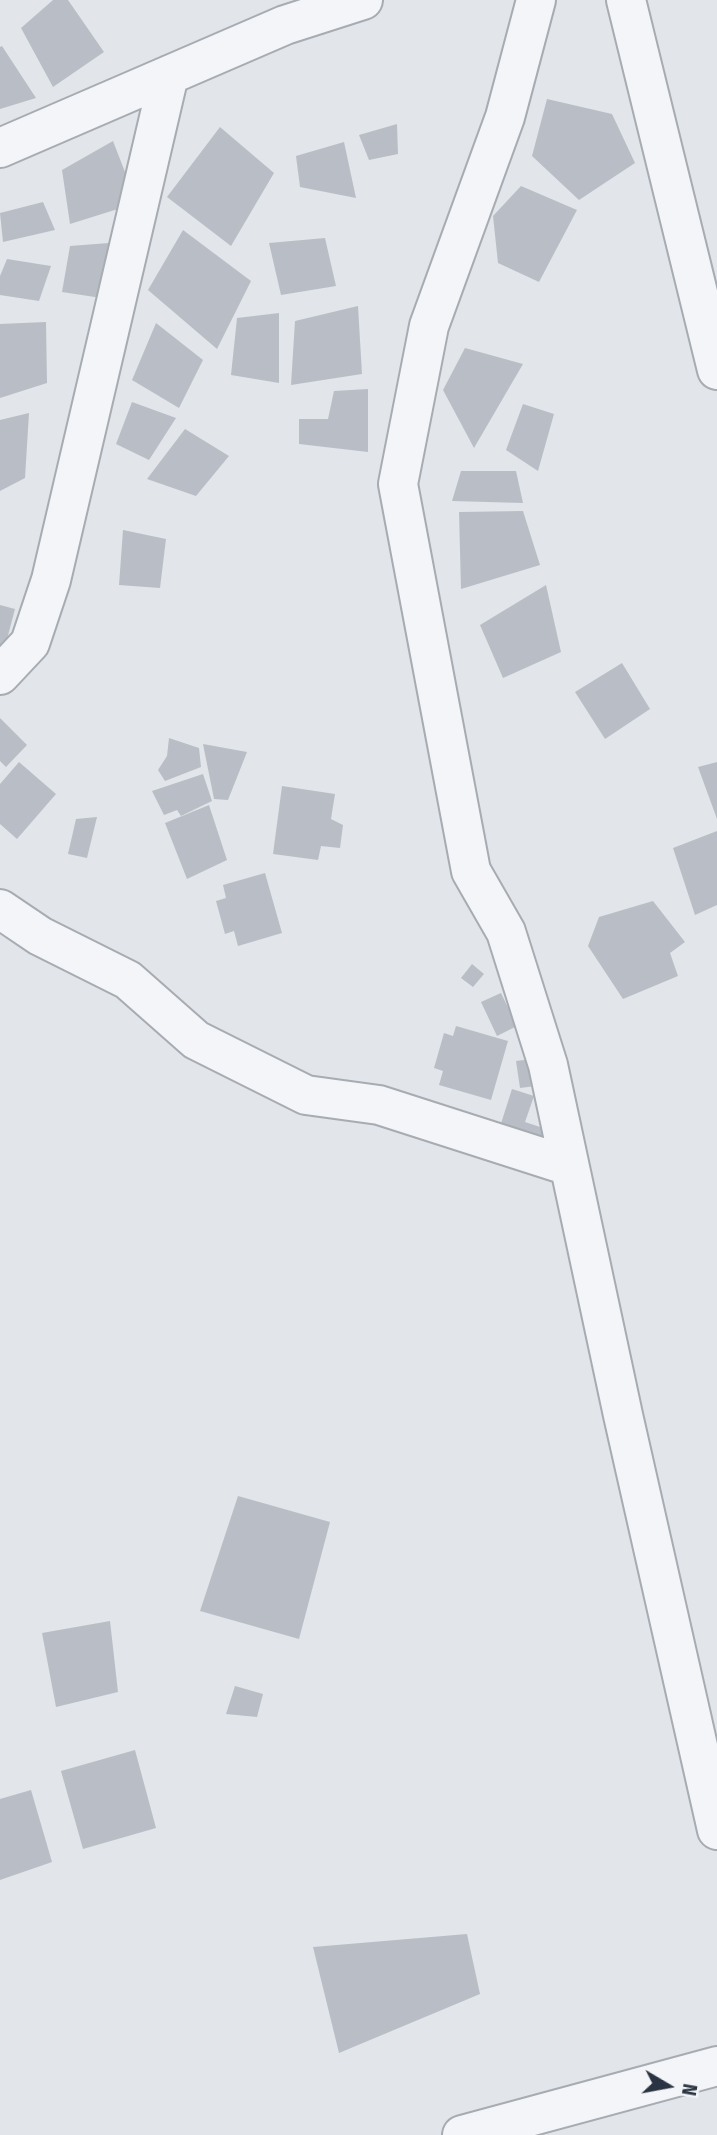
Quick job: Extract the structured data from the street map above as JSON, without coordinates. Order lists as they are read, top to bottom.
{
  "north": "right"
}
